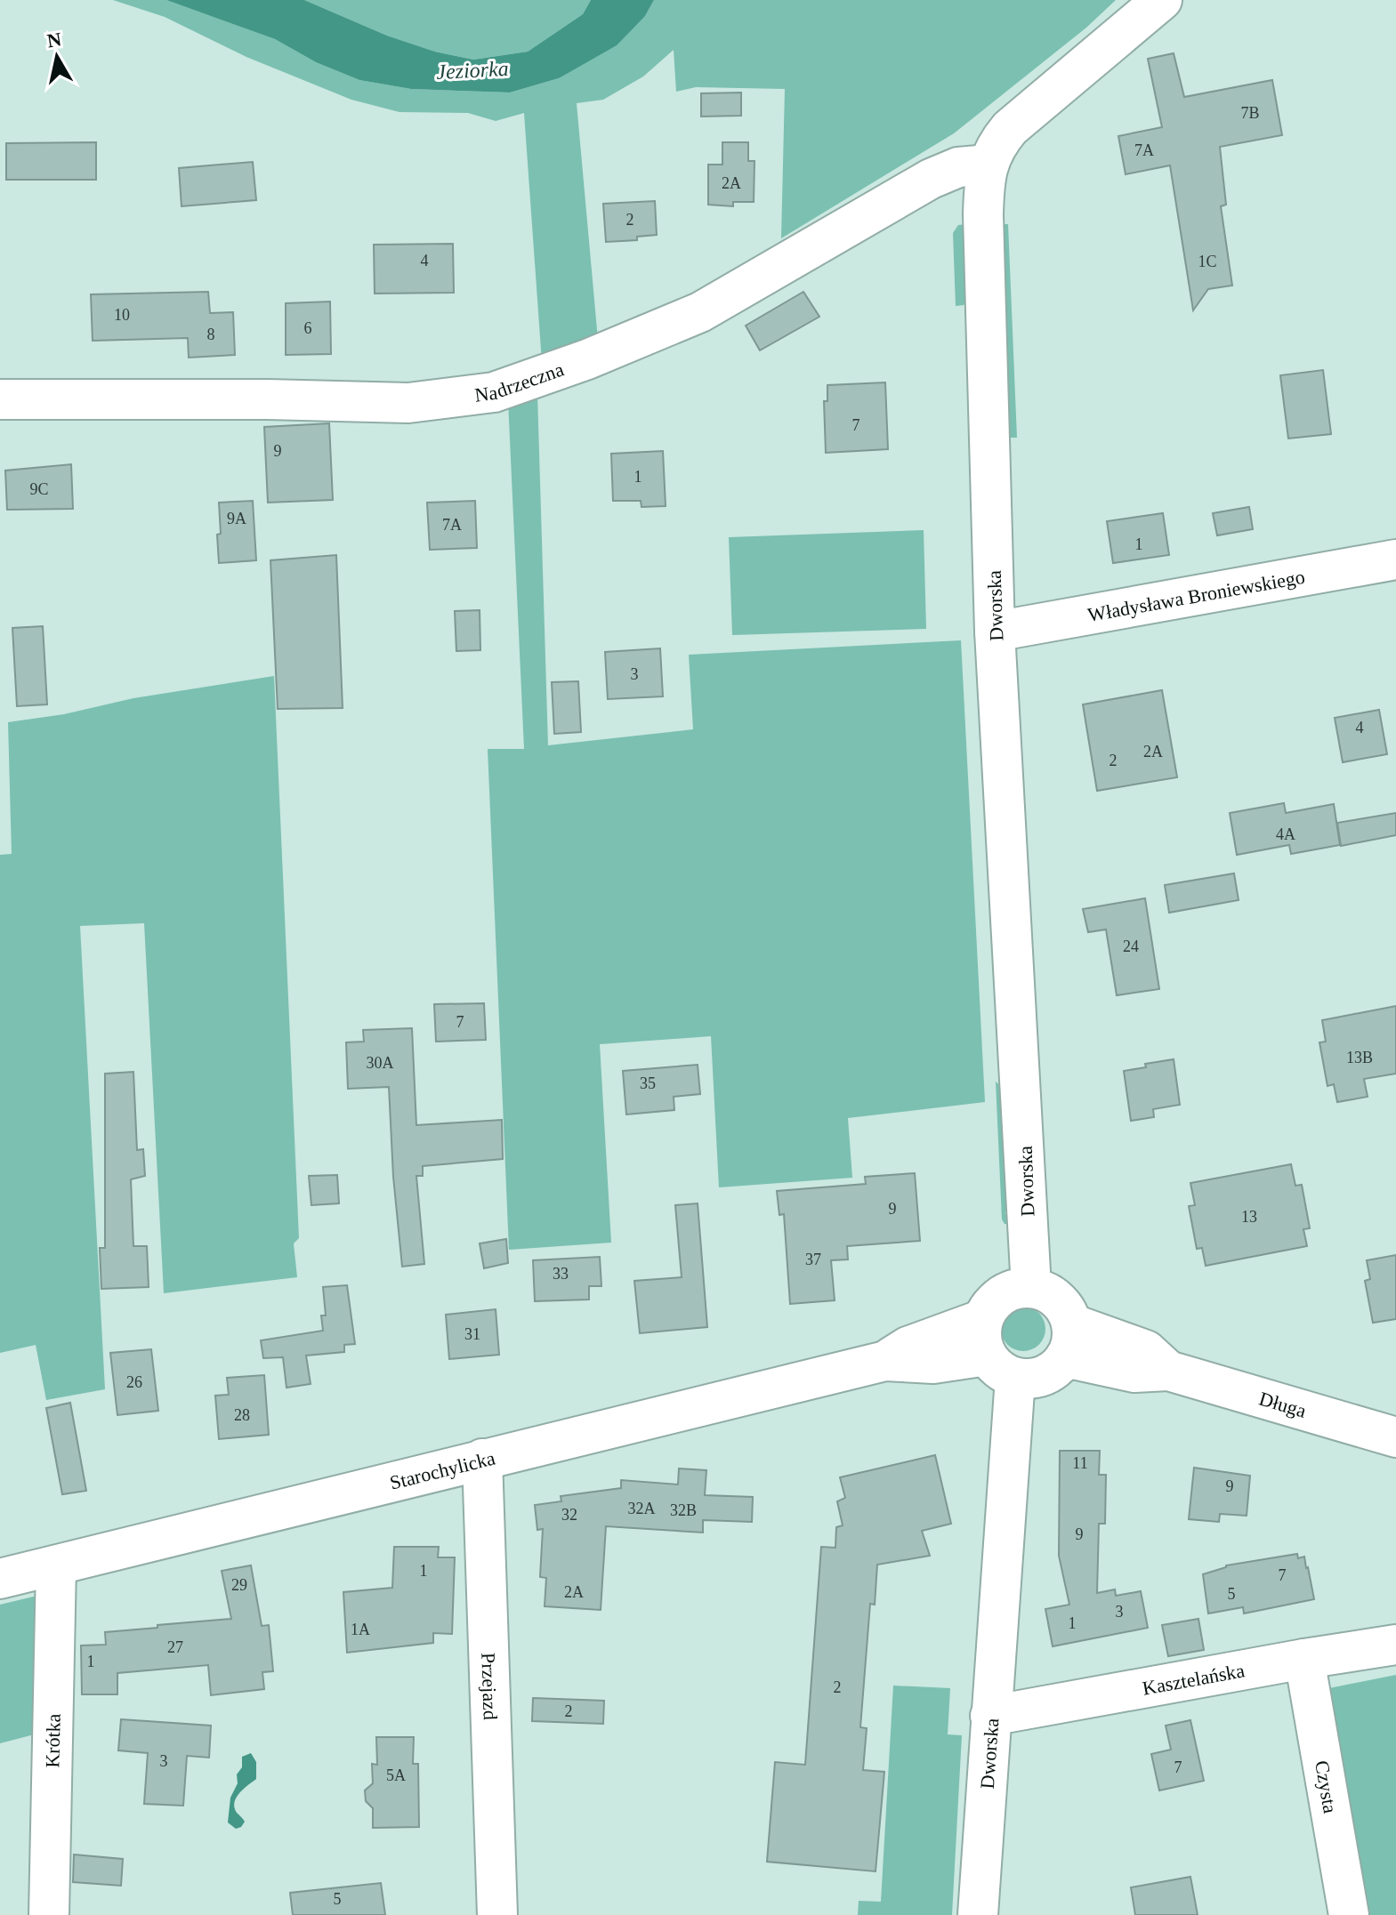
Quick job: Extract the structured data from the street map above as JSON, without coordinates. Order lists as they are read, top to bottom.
{
  "streets": {
    "street": [
      "Nadrzeczna",
      "Władysława Broniewskiego",
      "Dworska",
      "Długa",
      "Starochylicka",
      "Kasztelańska",
      "Przejazd",
      "Krótka",
      "Czysta"
    ]
  },
  "crossings": [
    ["Nadrzeczna", "Dworska"],
    ["Władysława Broniewskiego", "Dworska"],
    ["Dworska", "Długa"],
    ["Dworska", "Starochylicka"],
    ["Dworska", "Kasztelańska"],
    ["Długa", "Starochylicka"],
    ["Starochylicka", "Przejazd"],
    ["Starochylicka", "Krótka"],
    ["Kasztelańska", "Czysta"]
  ],
  "water": ["Jeziorka"],
  "house_numbers": [
    "7B",
    "7A",
    "2A",
    "2",
    "4",
    "1C",
    "10",
    "6",
    "8",
    "7",
    "9",
    "1",
    "9C",
    "9A",
    "7A",
    "1",
    "3",
    "4",
    "2A",
    "2",
    "4A",
    "24",
    "7",
    "13B",
    "30A",
    "35",
    "9",
    "13",
    "37",
    "33",
    "31",
    "26",
    "28",
    "11",
    "9",
    "32A",
    "32B",
    "32",
    "9",
    "1",
    "7",
    "29",
    "2A",
    "5",
    "3",
    "1",
    "1A",
    "27",
    "1",
    "2",
    "2",
    "3",
    "7",
    "5A",
    "5"
  ],
  "north": "top"
}
